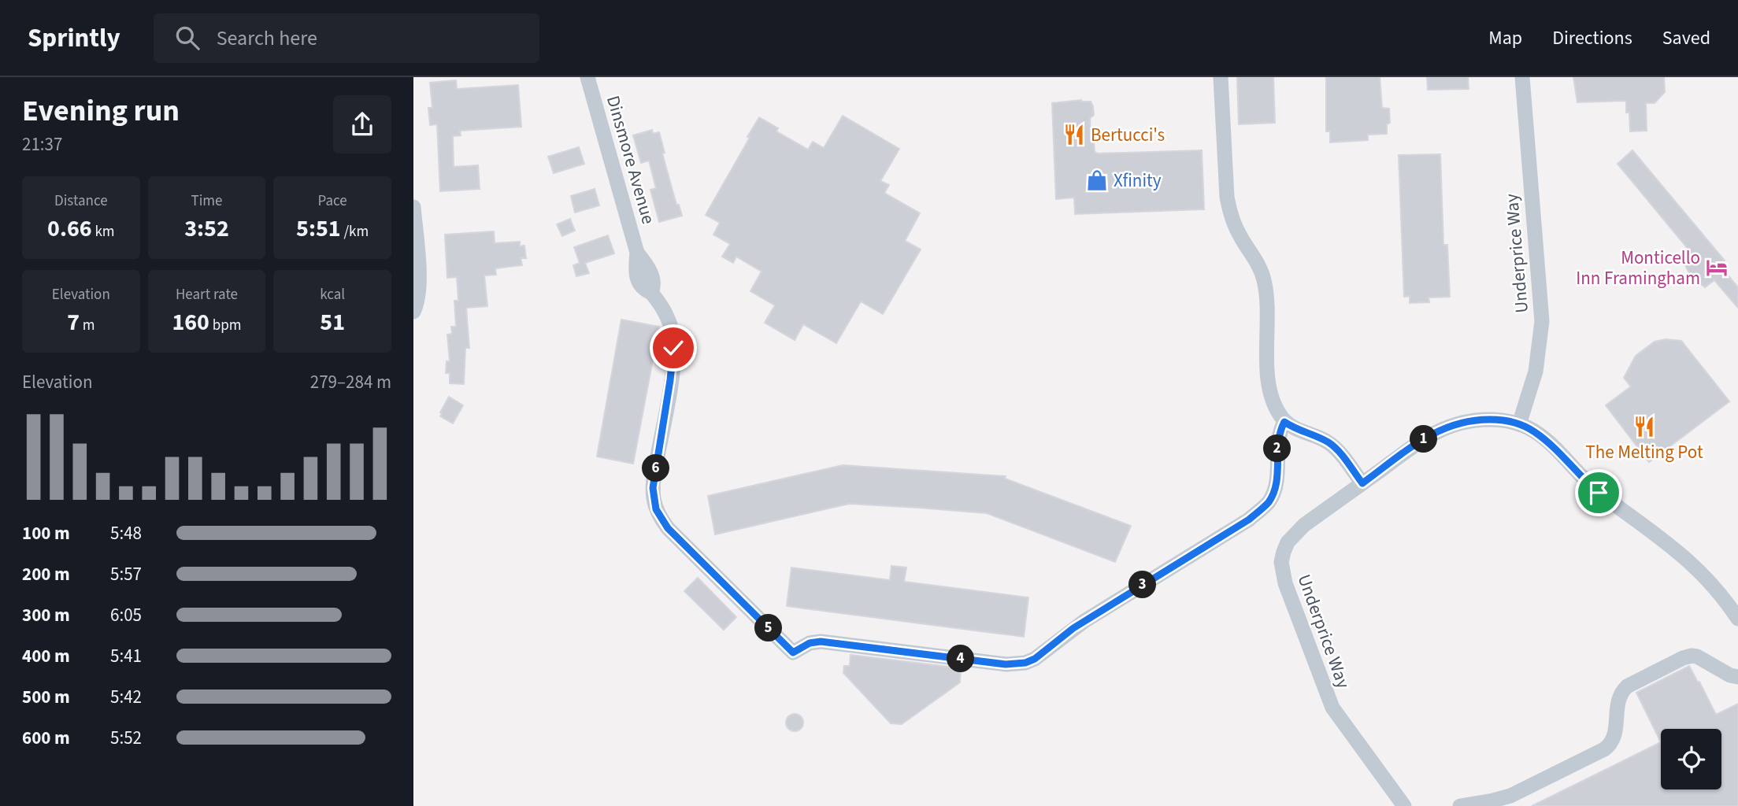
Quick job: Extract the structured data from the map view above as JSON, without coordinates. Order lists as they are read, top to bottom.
{
  "streets": {
    "street": ["Dinsmore Avenue", "Underprice Way"]
  },
  "places": {
    "restaurant": ["Bertucci's", "The Melting Pot"],
    "shop": ["Xfinity"],
    "hotel": ["Monticello Inn Framingham"]
  },
  "page": {
    "header": "Sprintly",
    "search": "Search here",
    "nav": ["Map", "Directions", "Saved"],
    "heading": ["Evening run", "21:37"],
    "stats": [
      ["Distance", "0.66 km"],
      ["Time", "3:52"],
      ["Pace", "5:51 /km"],
      ["Elevation", "7 m"],
      ["Heart rate", "160 bpm"],
      ["kcal", "51"]
    ],
    "chart": ["Elevation", "279–284 m"],
    "pins": [
      "1",
      "2",
      "6",
      "3",
      "5",
      "4"
    ],
    "list": [
      {
        "name": "100 m",
        "note": "5:48"
      },
      {
        "name": "200 m",
        "note": "5:57"
      },
      {
        "name": "300 m",
        "note": "6:05"
      },
      {
        "name": "400 m",
        "note": "5:41"
      },
      {
        "name": "500 m",
        "note": "5:42"
      },
      {
        "name": "600 m",
        "note": "5:52"
      }
    ]
  }
}
